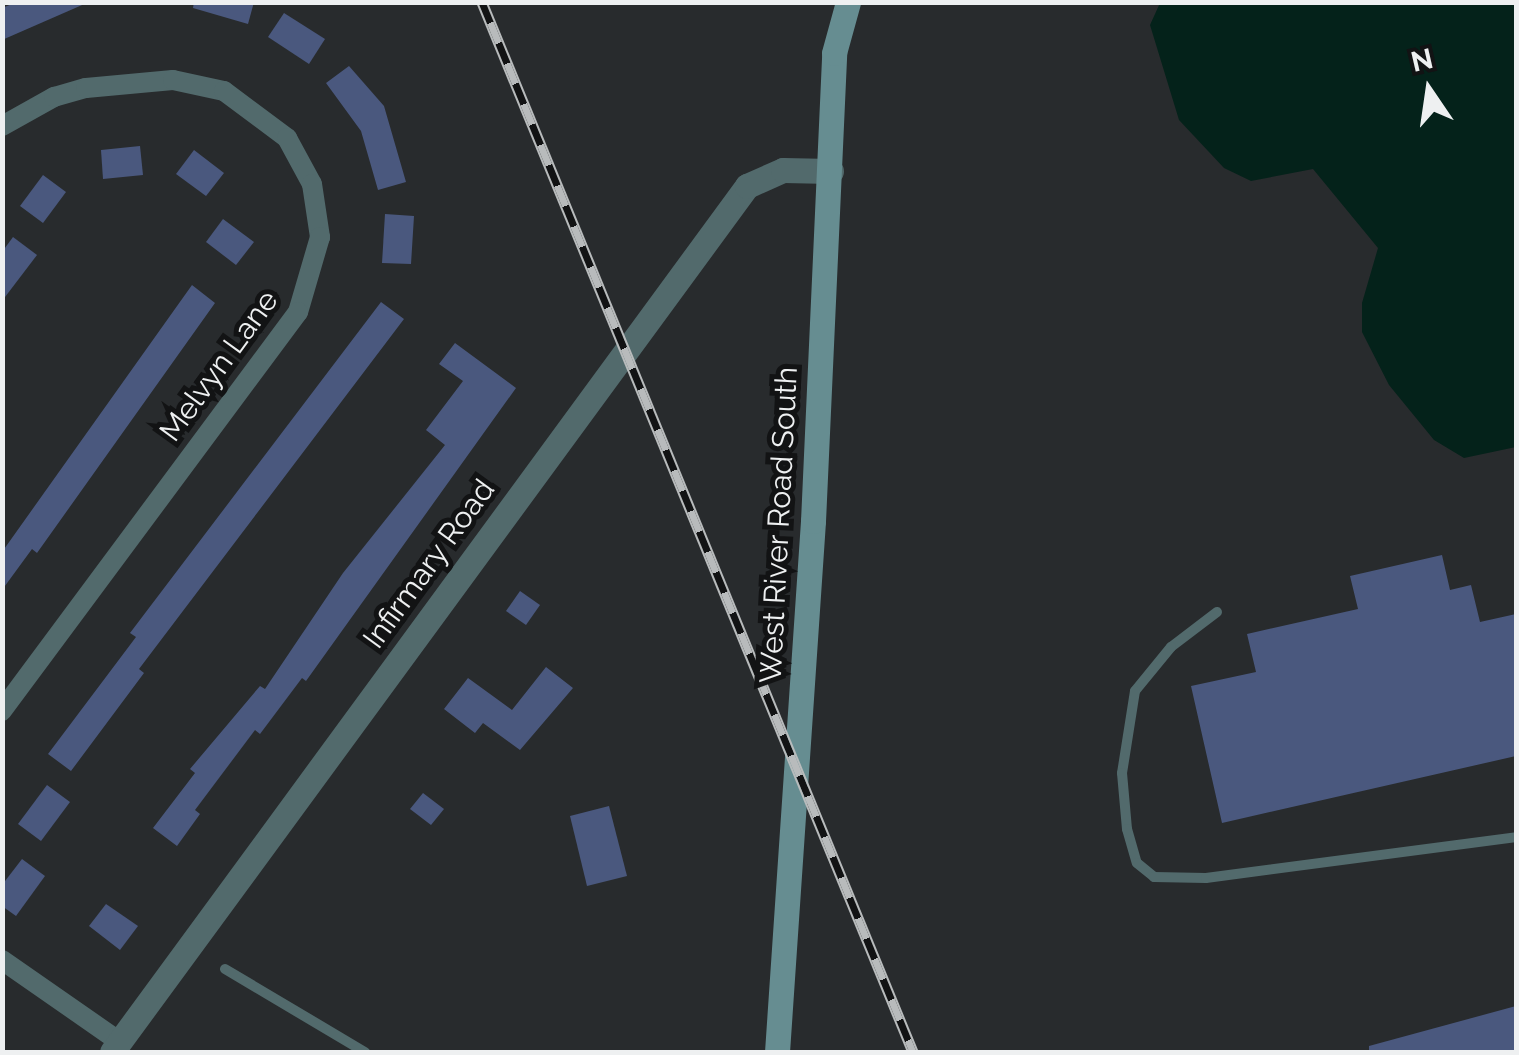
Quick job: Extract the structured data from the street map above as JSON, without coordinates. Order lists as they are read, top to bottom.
{
  "streets": {
    "main road": ["West River Road South"],
    "street": ["Melvyn Lane", "Infirmary Road"]
  },
  "crossings": [
    ["West River Road South", "Infirmary Road"]
  ],
  "north": "top"
}
